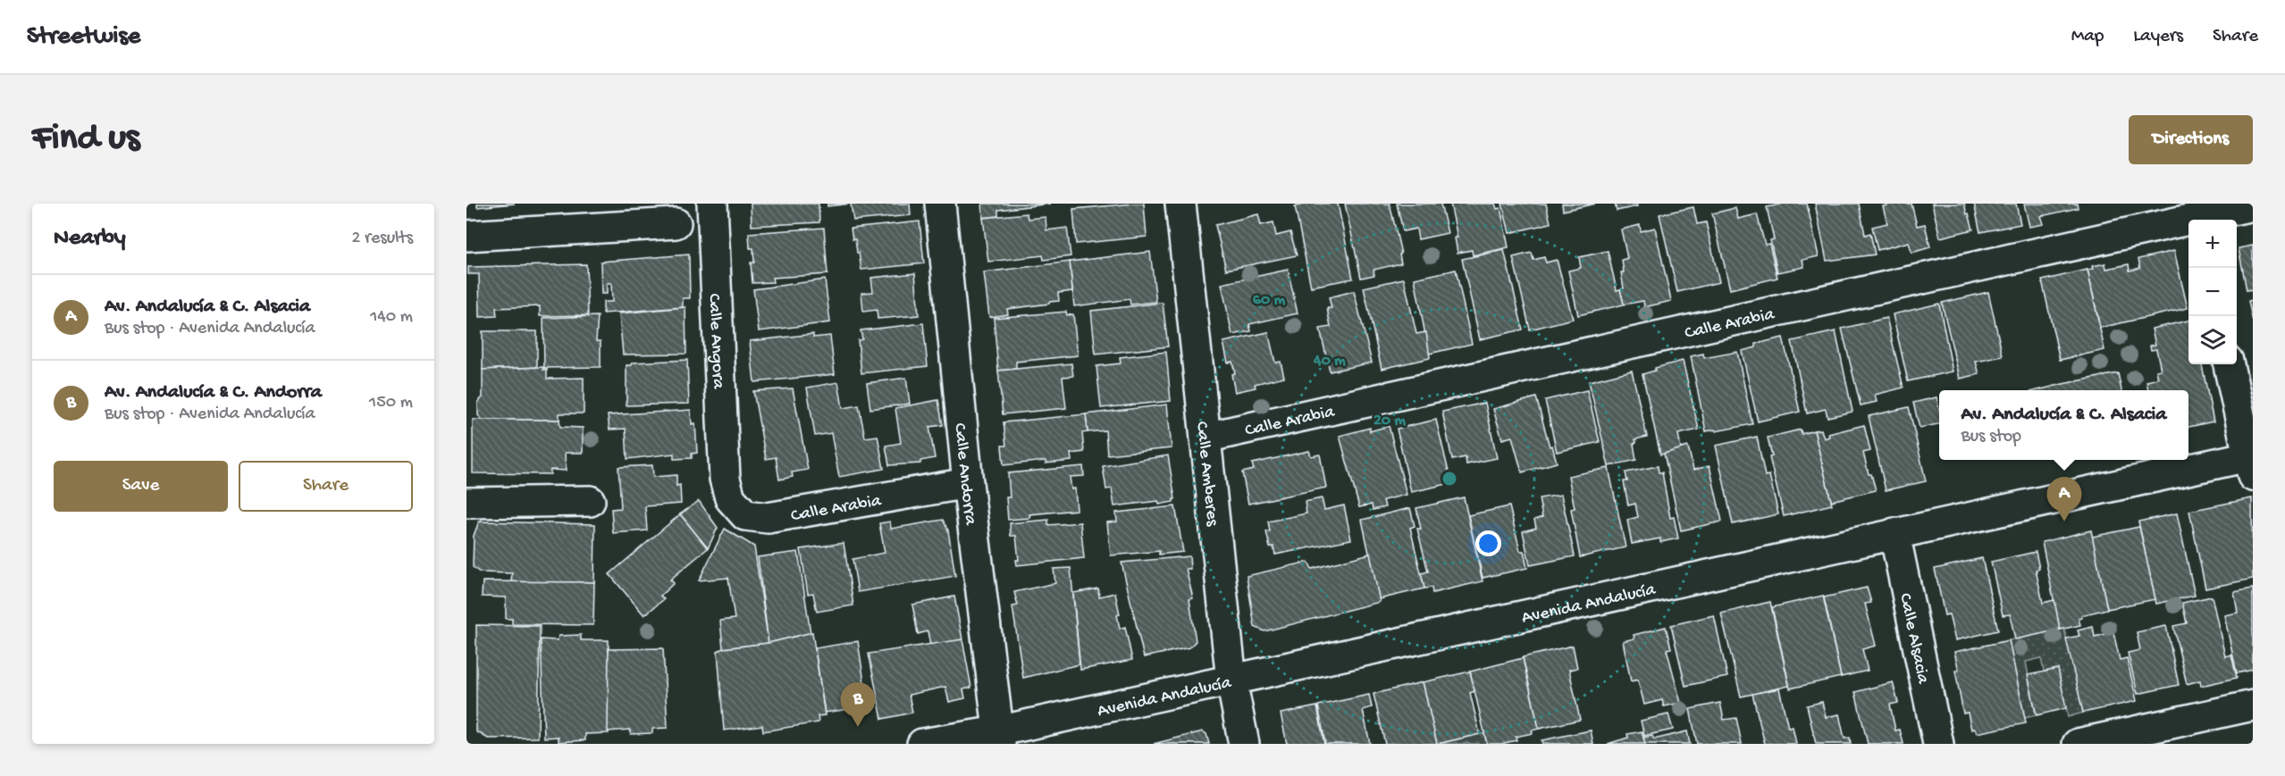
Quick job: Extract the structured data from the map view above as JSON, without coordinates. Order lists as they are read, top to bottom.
{
  "streets": {
    "street": [
      "Calle Arabia",
      "Calle Angora",
      "Calle Andorra",
      "Calle Amberes",
      "Avenida Andalucía",
      "Calle Alsacia"
    ]
  },
  "crossings": [
    ["Calle Arabia", "Calle Angora"],
    ["Calle Arabia", "Calle Andorra"],
    ["Calle Arabia", "Calle Amberes"],
    ["Calle Andorra", "Avenida Andalucía"],
    ["Calle Amberes", "Avenida Andalucía"],
    ["Avenida Andalucía", "Calle Alsacia"]
  ],
  "page": {
    "header": "Streetwise",
    "nav": ["Map", "Layers", "Share"],
    "buttons": [
      "Directions",
      ["Save", "Share"]
    ],
    "title": "Find us",
    "heading": ["Nearby", "2 results"],
    "map_buttons": ["+", "−"],
    "list": [
      {
        "mark": "A",
        "name": "Av. Andalucía & C. Alsacia",
        "note": "Bus stop · Avenida Andalucía",
        "value": "140 m"
      },
      {
        "mark": "B",
        "name": "Av. Andalucía & C. Andorra",
        "note": "Bus stop · Avenida Andalucía",
        "value": "150 m"
      }
    ],
    "popup": ["Av. Andalucía & C. Alsacia", "Bus stop"],
    "pins": ["A", "B"]
  },
  "rings": ["60 m", "40 m", "20 m"]
}
